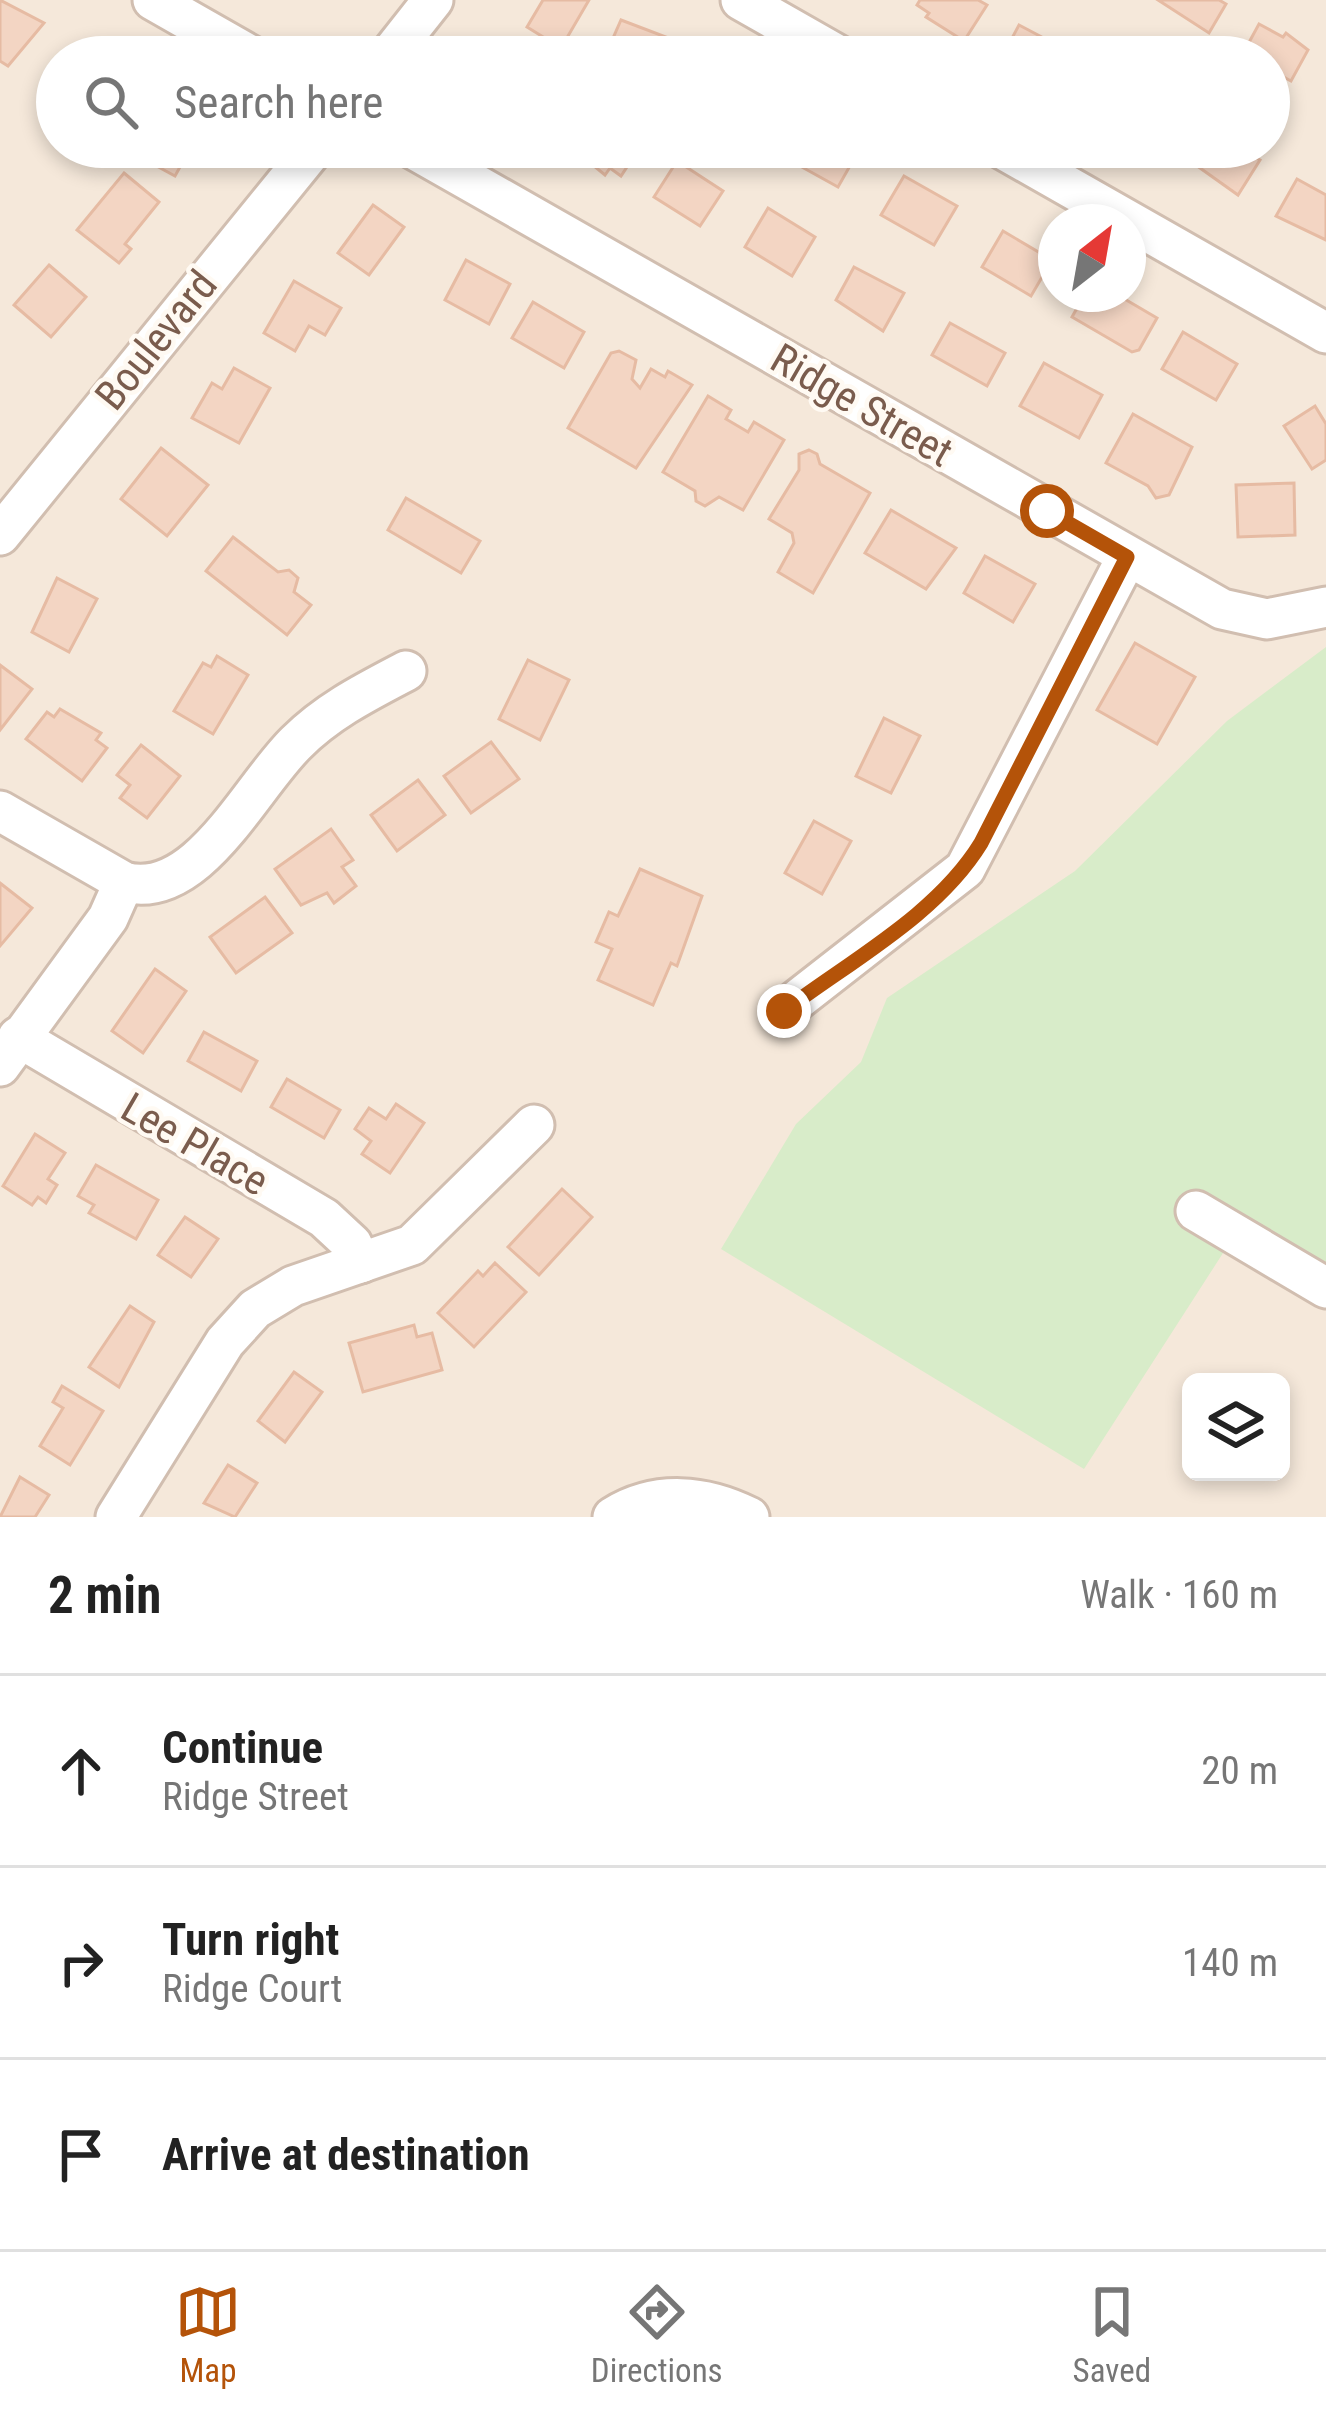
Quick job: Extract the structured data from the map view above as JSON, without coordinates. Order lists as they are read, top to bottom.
{
  "streets": {
    "street": ["Boulevard", "Ridge Street", "Lee Place"]
  },
  "north": "top right",
  "page": {
    "search": "Search here",
    "heading": ["2 min", "Walk · 160 m"],
    "list": [
      ["Continue", "Ridge Street", "20 m"],
      ["Turn right", "Ridge Court", "140 m"],
      "Arrive at destination"
    ],
    "nav": ["Map", "Directions", "Saved"]
  }
}
